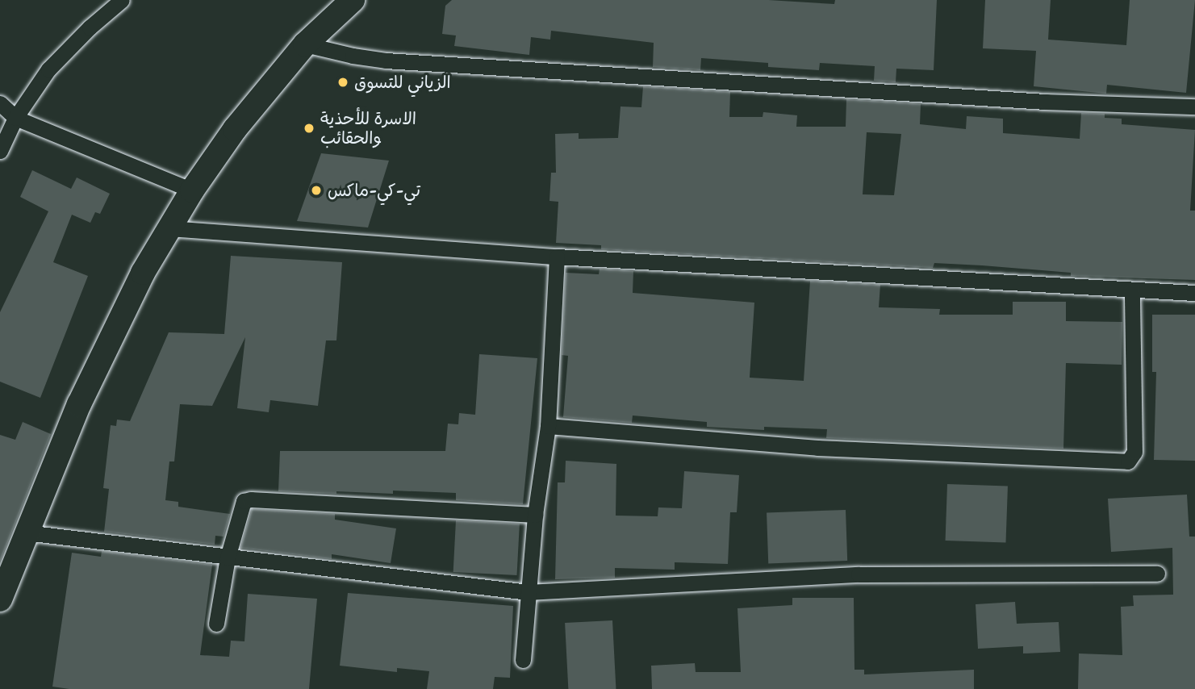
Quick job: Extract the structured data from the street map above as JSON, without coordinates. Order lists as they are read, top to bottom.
{
  "places": ["الزياني للتسوق", "الاسرة للأحذية والحقائب", "تي-كي-ماكس"]
}
